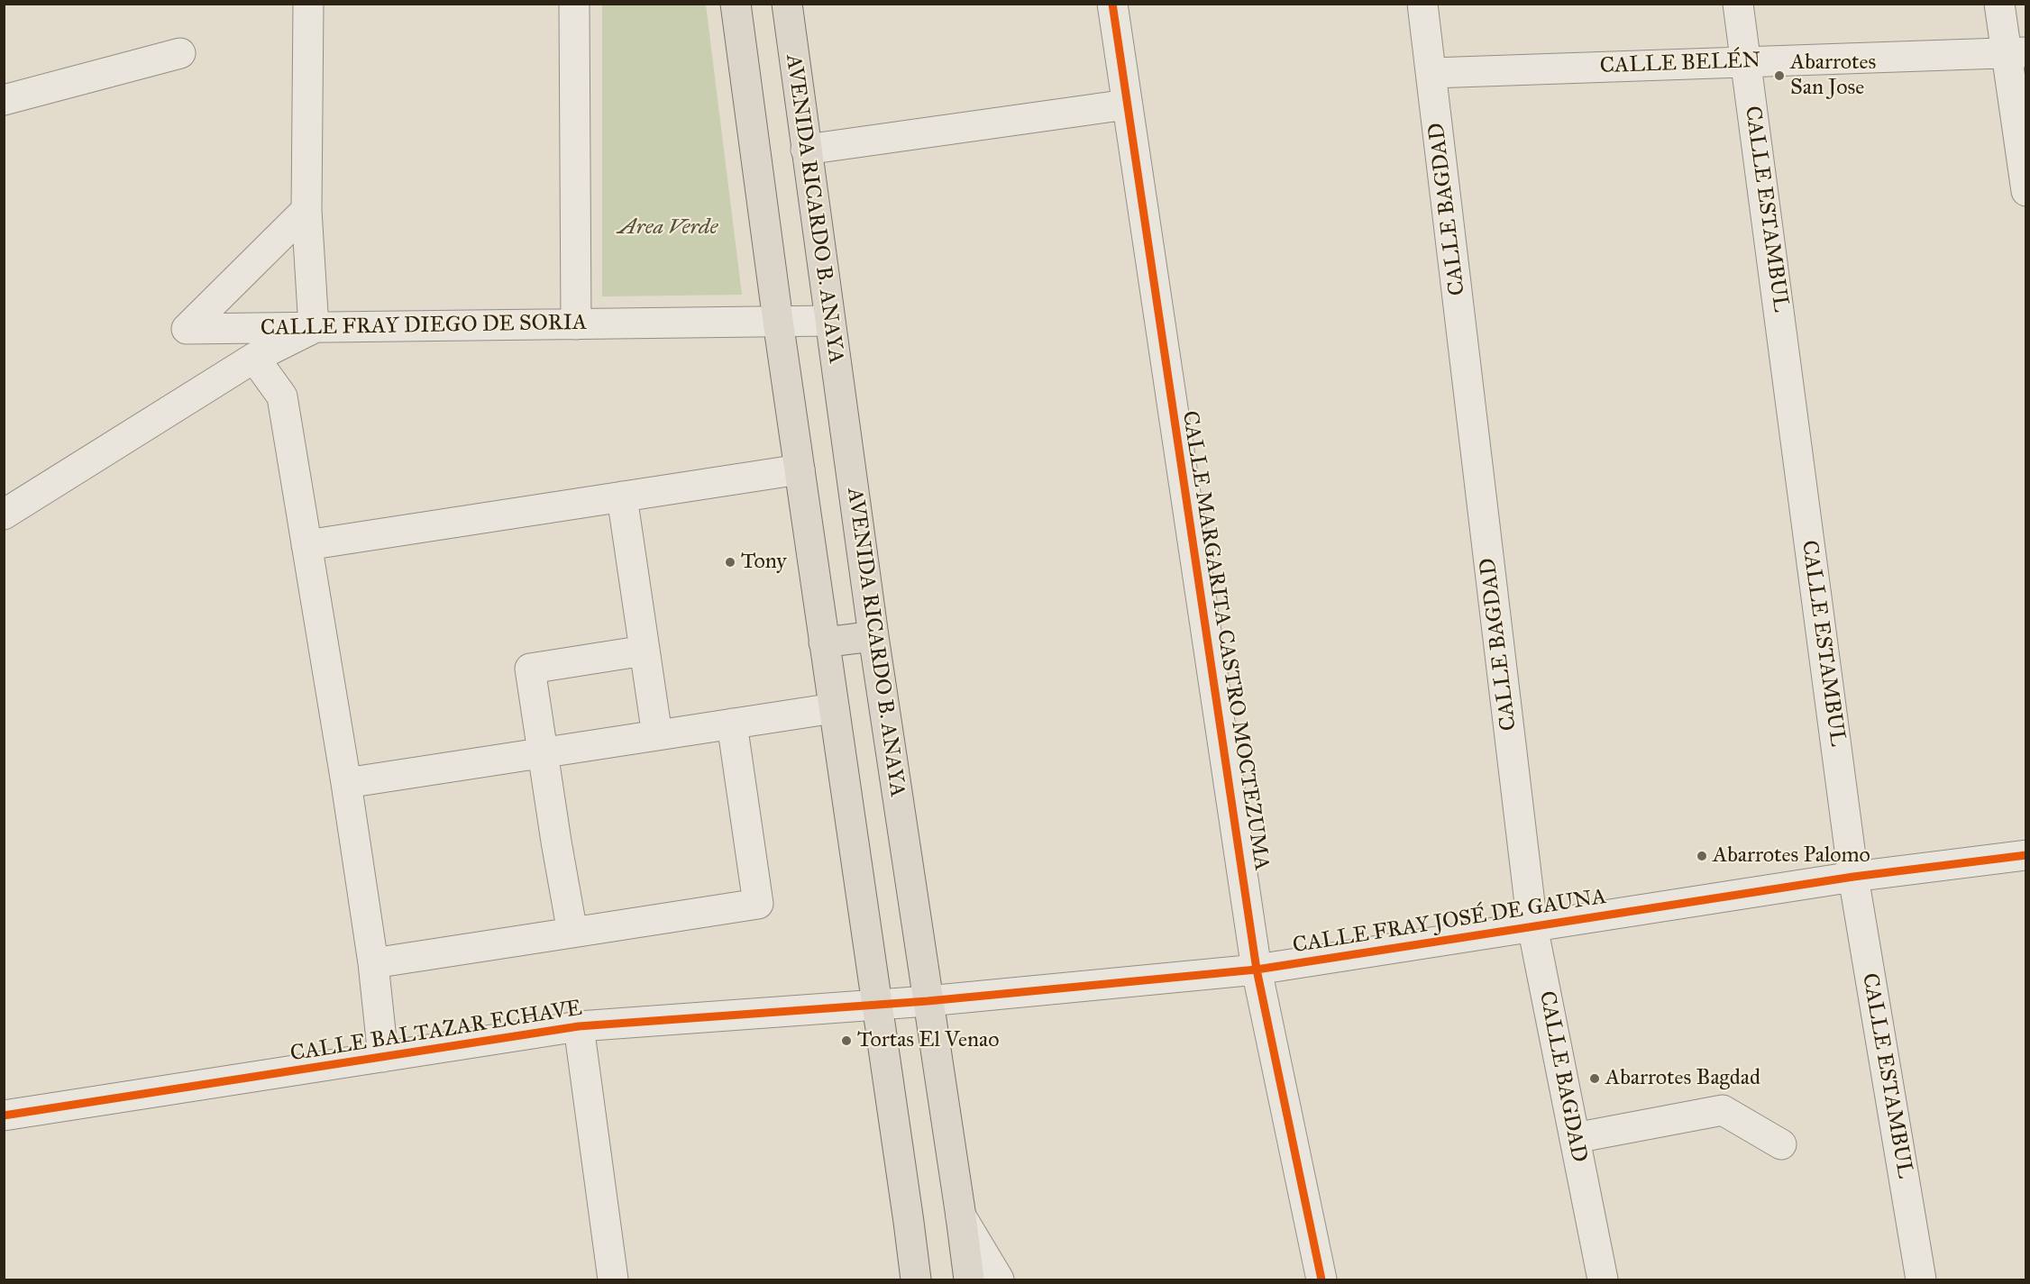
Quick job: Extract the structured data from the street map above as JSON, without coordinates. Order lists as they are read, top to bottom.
{
  "streets": {
    "main road": ["AVENIDA RICARDO B. ANAYA"],
    "street": [
      "CALLE BELÉN",
      "CALLE BAGDAD",
      "CALLE ESTAMBUL",
      "CALLE FRAY DIEGO DE SORIA",
      "CALLE MARGARITA CASTRO MOCTEZUMA",
      "CALLE FRAY JOSÉ DE GAUNA",
      "CALLE BALTAZAR ECHAVE"
    ]
  },
  "crossings": [
    ["CALLE BELÉN", "CALLE BAGDAD"],
    ["CALLE BELÉN", "CALLE ESTAMBUL"],
    ["AVENIDA RICARDO B. ANAYA", "CALLE FRAY DIEGO DE SORIA"],
    ["AVENIDA RICARDO B. ANAYA", "CALLE FRAY JOSÉ DE GAUNA"],
    ["CALLE BAGDAD", "CALLE FRAY JOSÉ DE GAUNA"],
    ["CALLE ESTAMBUL", "CALLE FRAY JOSÉ DE GAUNA"],
    ["CALLE MARGARITA CASTRO MOCTEZUMA", "CALLE FRAY JOSÉ DE GAUNA"],
    ["CALLE FRAY JOSÉ DE GAUNA", "CALLE BALTAZAR ECHAVE"]
  ],
  "parks": ["Area Verde"],
  "places": [
    "Abarrotes San Jose",
    "Tony",
    "Abarrotes Palomo",
    "Tortas El Venao",
    "Abarrotes Bagdad"
  ]
}
